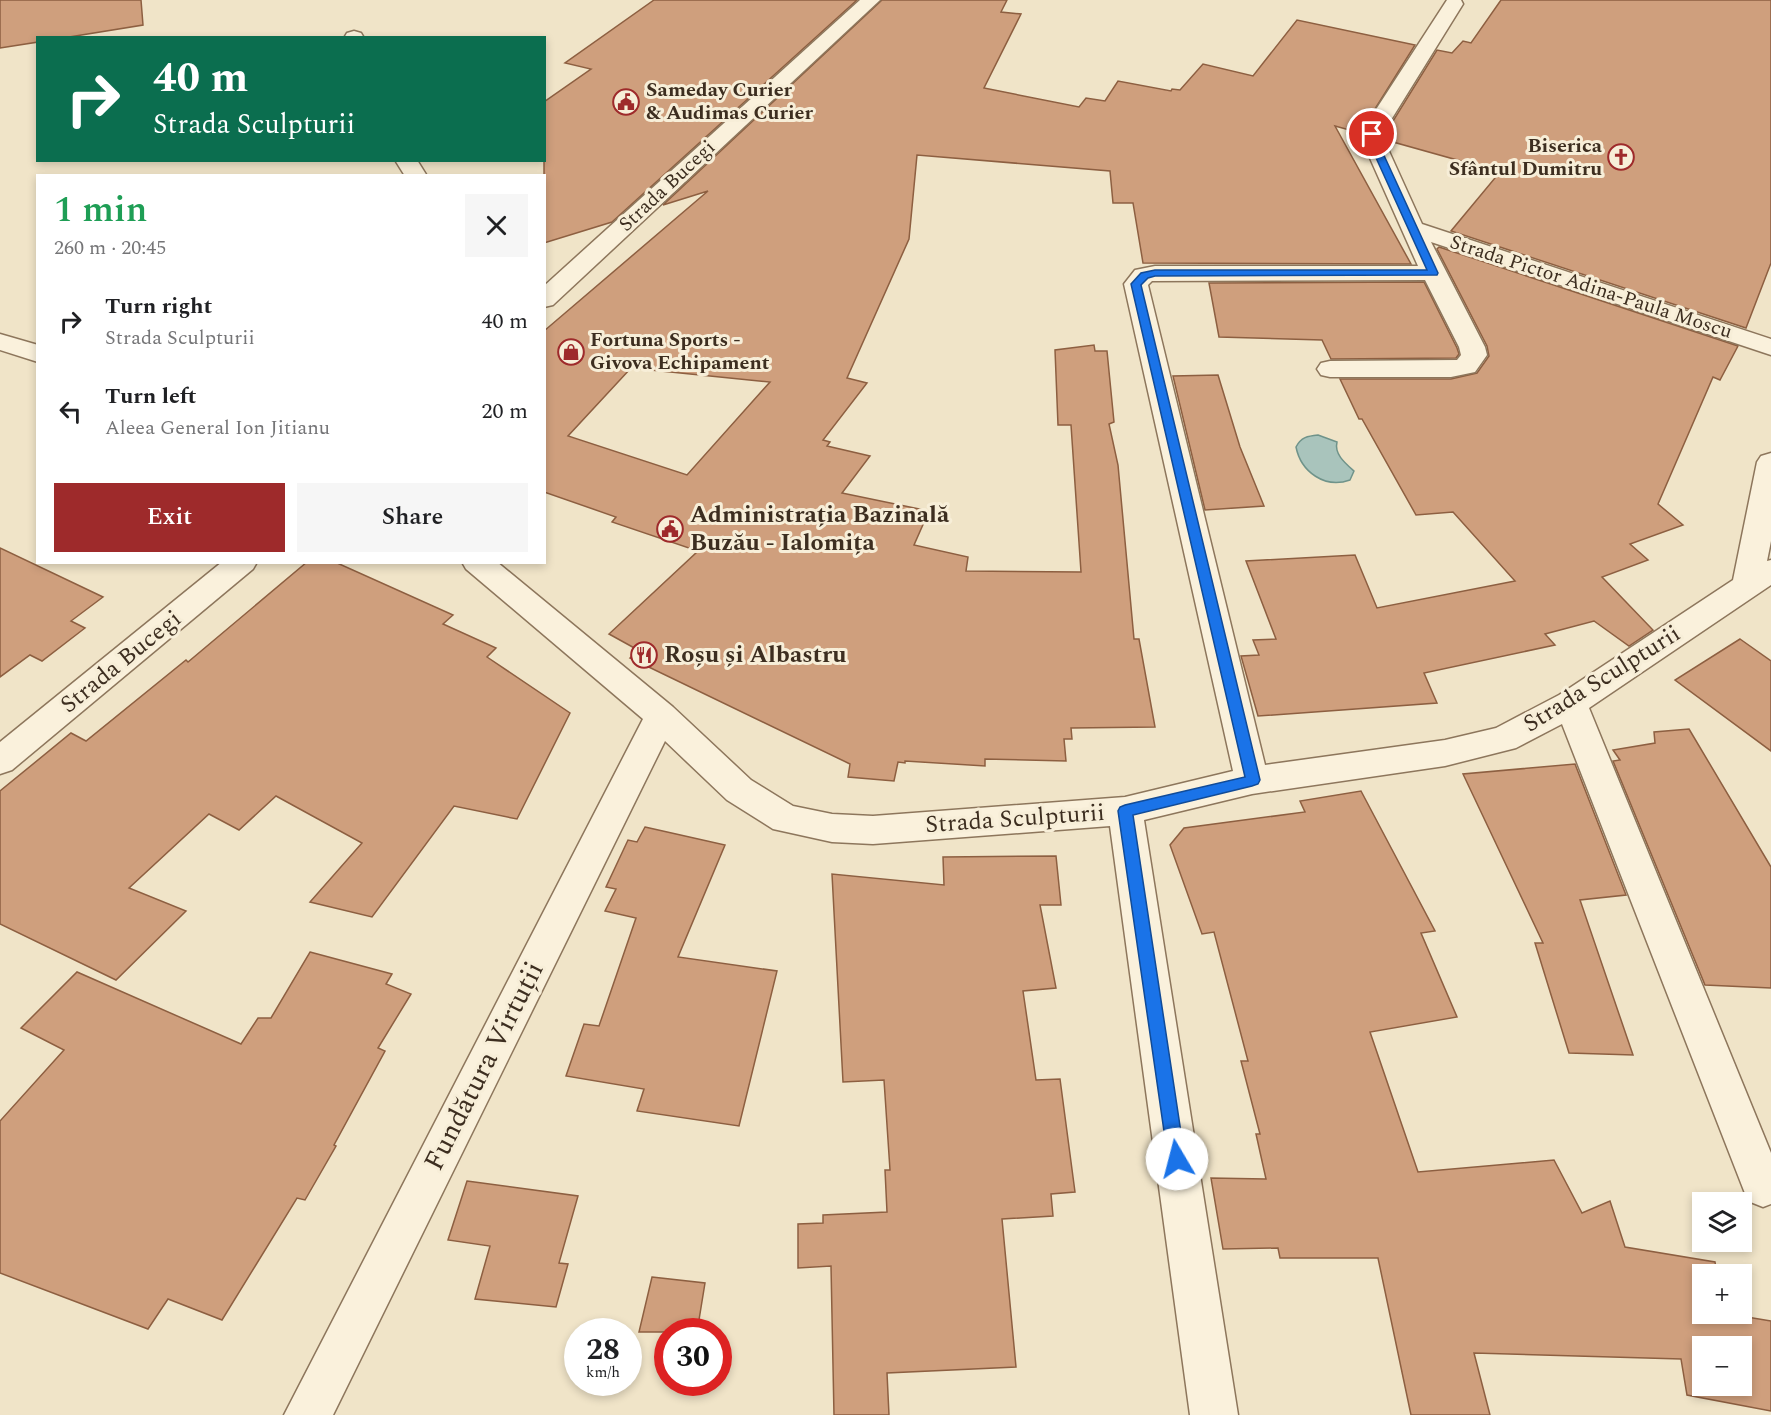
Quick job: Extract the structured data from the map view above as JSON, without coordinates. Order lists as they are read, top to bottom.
{
  "streets": {
    "street": [
      "Strada Bucegi",
      "Strada Pictor Adina-Paula Moscu",
      "Strada Sculpturii",
      "Fundătura Virtuții"
    ]
  },
  "crossings": [
    ["Strada Sculpturii", "Fundătura Virtuții"]
  ],
  "places": {
    "public building": ["Sameday Curier & Audimas Curier", "Administrația Bazinală Buzău - Ialomița"],
    "church": ["Biserica Sfântul Dumitru"],
    "shop": ["Fortuna Sports - Givova Echipament"],
    "restaurant": ["Roșu și Albastru"]
  },
  "page": {
    "turn": ["40 m", "Strada Sculpturii"],
    "heading": ["1 min", "260 m · 20:45"],
    "list": [
      {
        "name": "Turn right",
        "note": "Strada Sculpturii",
        "value": "40 m"
      },
      {
        "name": "Turn left",
        "note": "Aleea General Ion Jitianu",
        "value": "20 m"
      }
    ],
    "buttons": ["Exit", "Share"],
    "map_buttons": ["+", "−"],
    "speed": "28 km/h",
    "limit": "30"
  }
}
